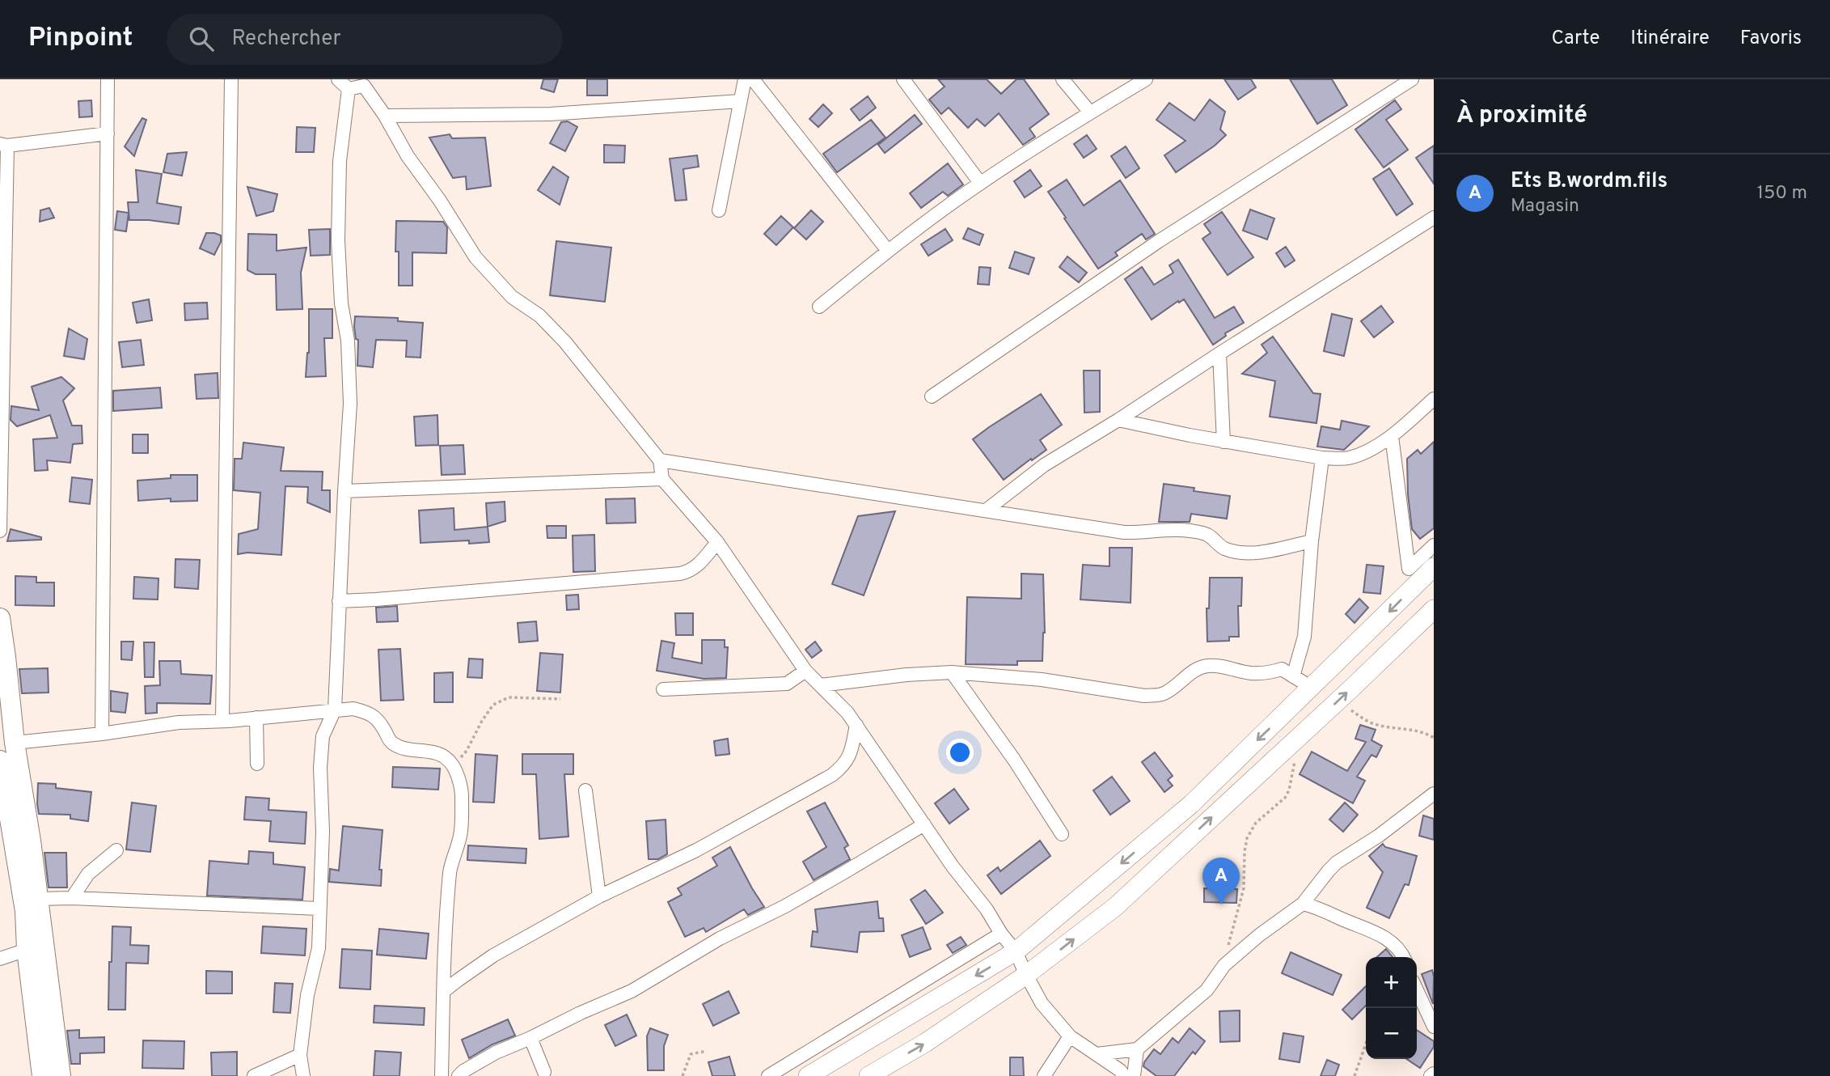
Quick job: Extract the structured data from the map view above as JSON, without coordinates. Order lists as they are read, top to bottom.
{
  "page": {
    "header": "Pinpoint",
    "search": "Rechercher",
    "nav": ["Carte", "Itinéraire", "Favoris"],
    "heading": "À proximité",
    "list": [
      {
        "mark": "A",
        "name": "Ets B.wordm.fils",
        "note": "Magasin",
        "value": "150 m"
      }
    ],
    "pins": "A",
    "map_buttons": ["+", "−"]
  }
}
